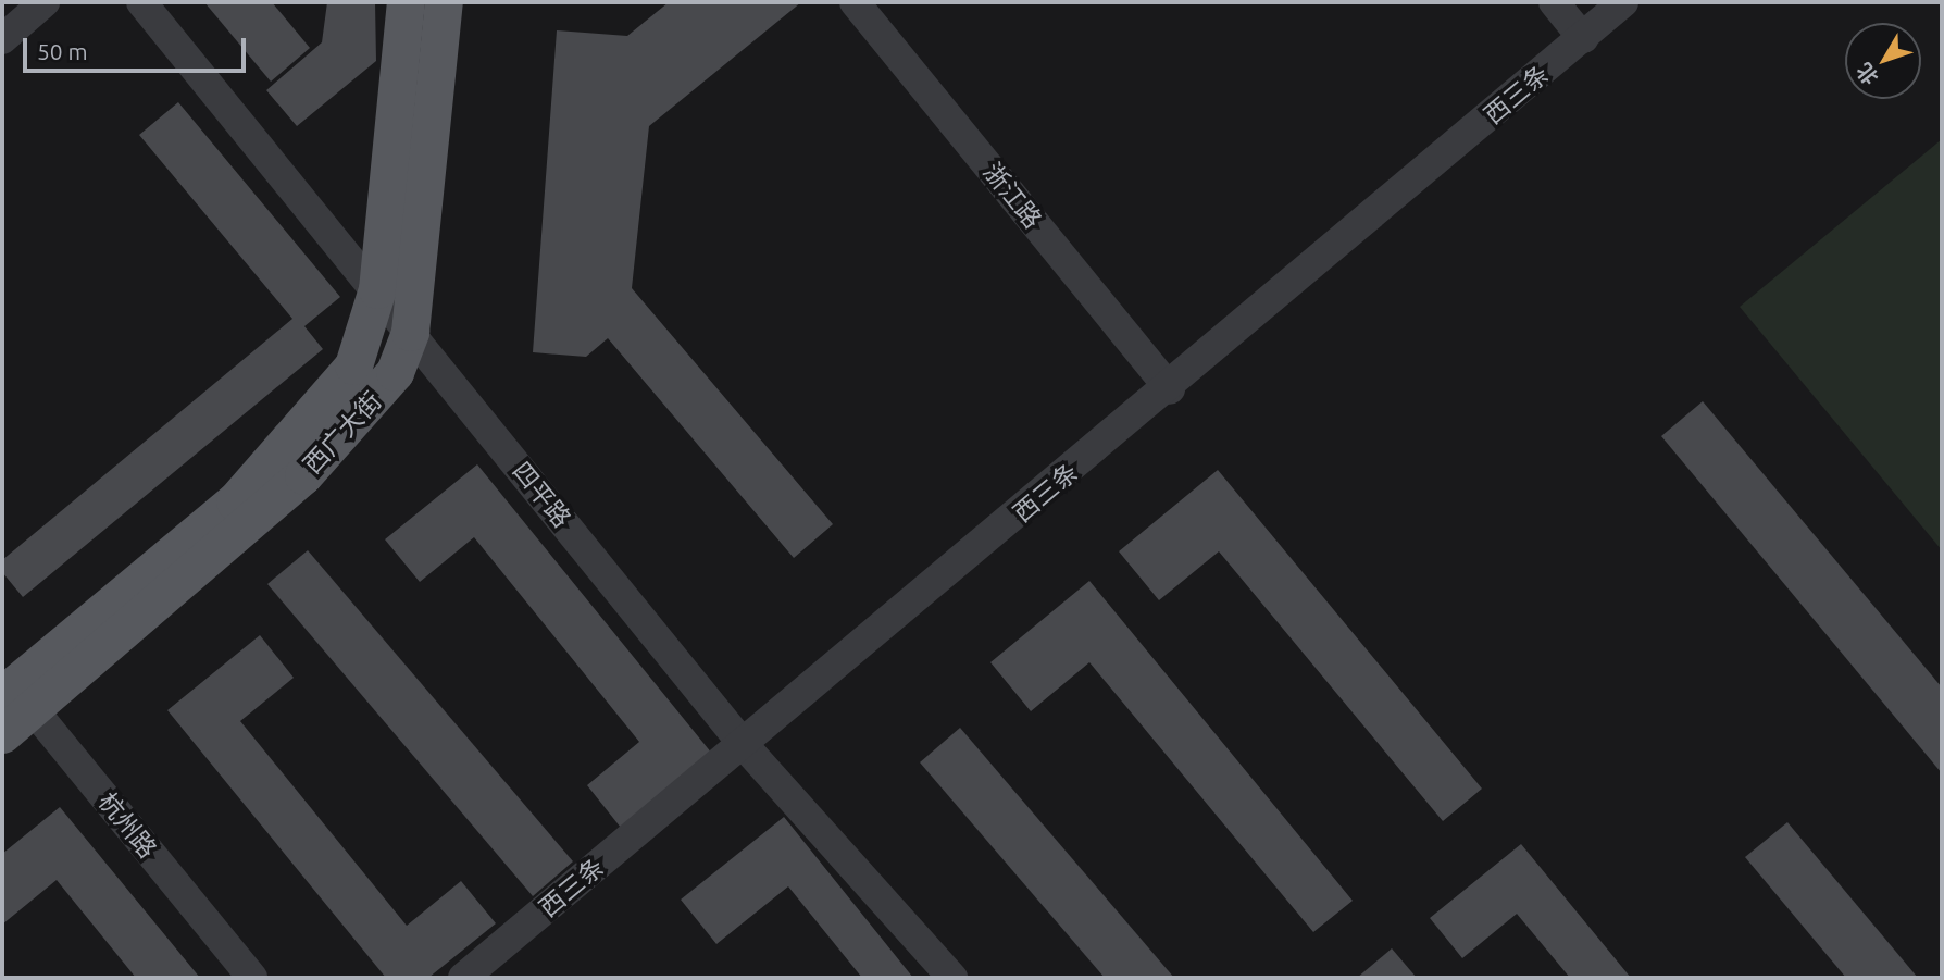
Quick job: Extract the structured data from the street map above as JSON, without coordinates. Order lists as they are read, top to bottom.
{
  "streets": {
    "main road": ["西广大街"],
    "street": [
      "西三条",
      "浙江路",
      "四平路",
      "杭州路"
    ]
  },
  "crossings": [
    ["西三条", "浙江路"],
    ["西三条", "四平路"],
    ["西广大街", "四平路"],
    ["西广大街", "杭州路"]
  ],
  "scale_bar": "50 m",
  "north": "bottom left"
}
